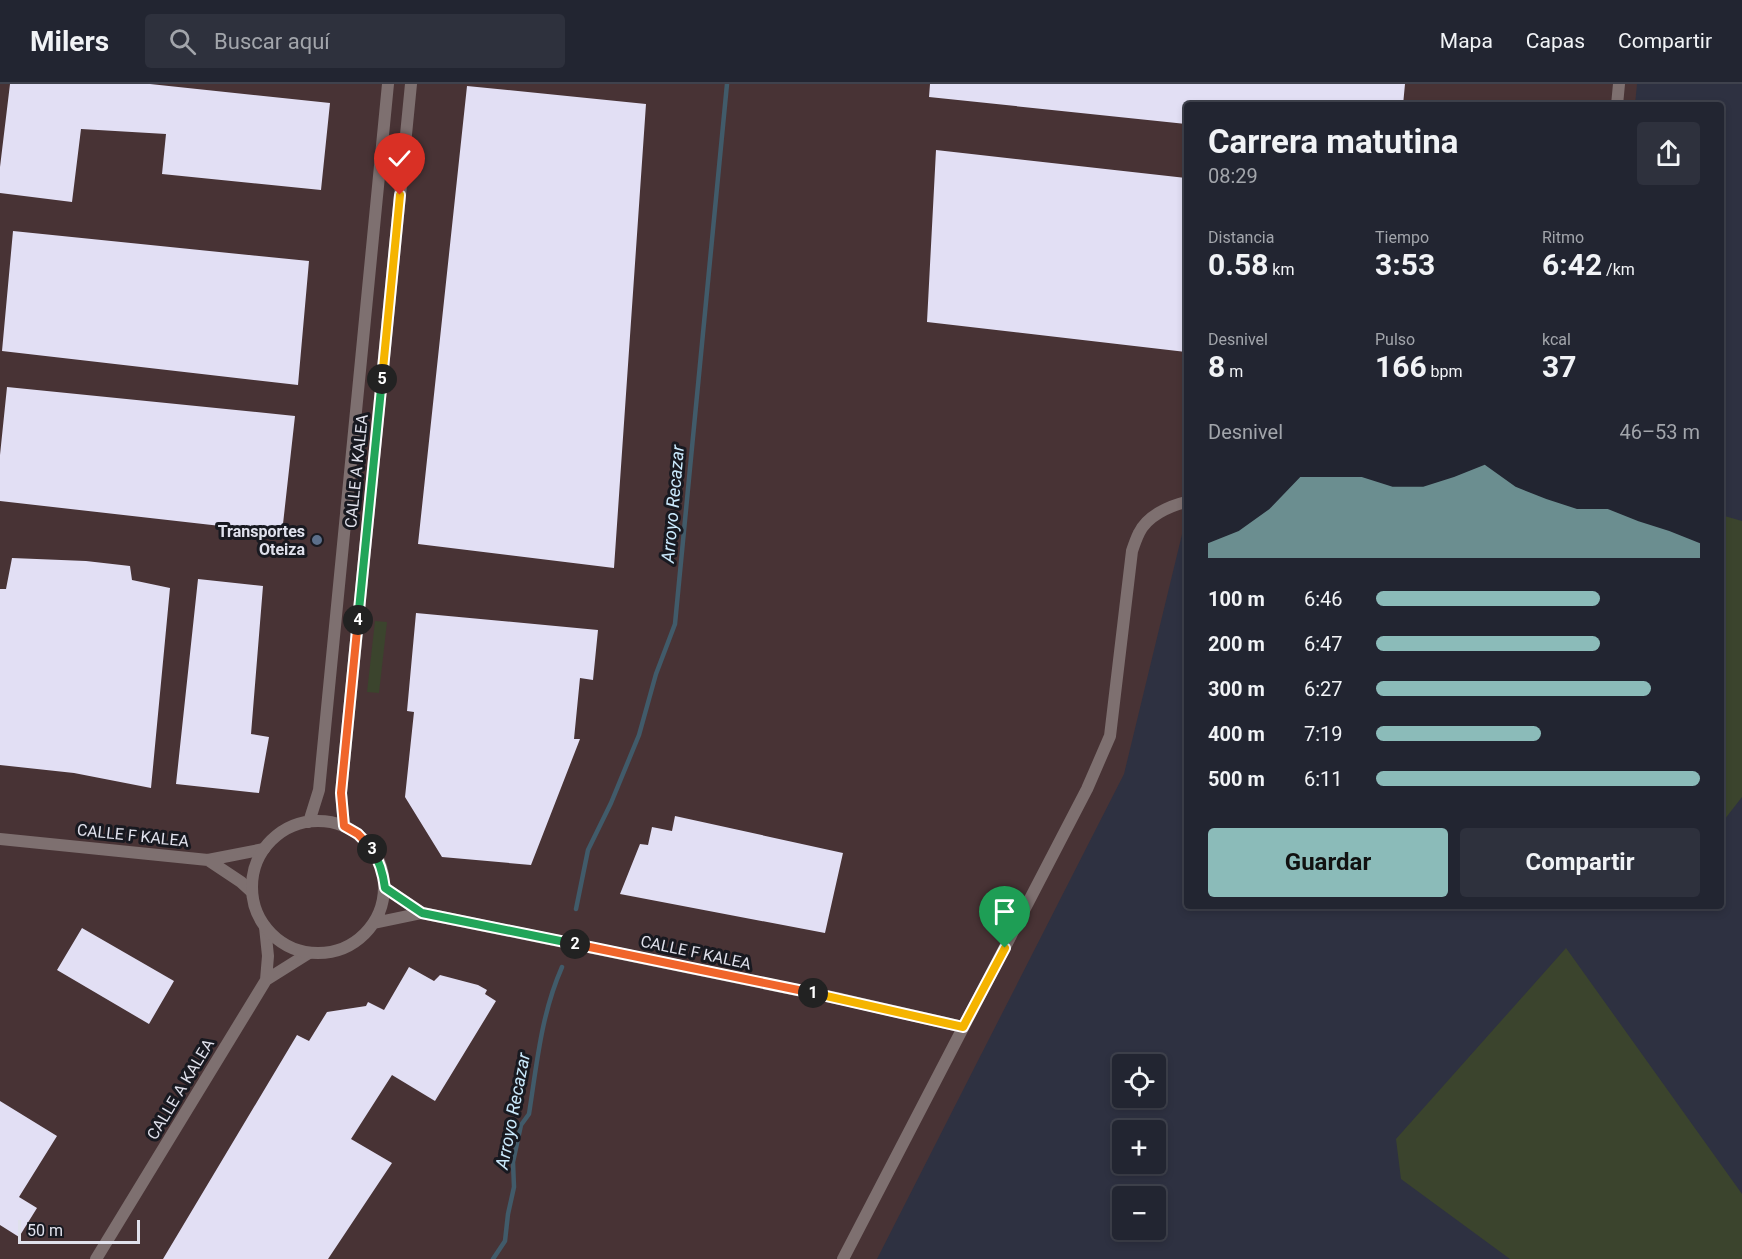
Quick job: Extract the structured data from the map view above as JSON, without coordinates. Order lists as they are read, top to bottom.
{
  "streets": {
    "street": ["CALLE A KALEA", "CALLE F KALEA"]
  },
  "crossings": [
    ["CALLE A KALEA", "CALLE F KALEA"]
  ],
  "water": ["Arroyo Recazar"],
  "places": ["Transportes Oteiza"],
  "scale_bar": "50 m",
  "page": {
    "header": "Milers",
    "search": "Buscar aquí",
    "nav": ["Mapa", "Capas", "Compartir"],
    "heading": ["Carrera matutina", "08:29"],
    "stats": [
      ["Distancia", "0.58 km"],
      ["Tiempo", "3:53"],
      ["Ritmo", "6:42 /km"],
      ["Desnivel", "8 m"],
      ["Pulso", "166 bpm"],
      ["kcal", "37"]
    ],
    "pins": [
      "5",
      "4",
      "3",
      "2",
      "1"
    ],
    "chart": ["Desnivel", "46–53 m"],
    "list": [
      {
        "name": "100 m",
        "note": "6:46"
      },
      {
        "name": "200 m",
        "note": "6:47"
      },
      {
        "name": "300 m",
        "note": "6:27"
      },
      {
        "name": "400 m",
        "note": "7:19"
      },
      {
        "name": "500 m",
        "note": "6:11"
      }
    ],
    "buttons": ["Guardar", "Compartir"],
    "map_buttons": ["+", "−"],
    "scale": "50 m"
  }
}
